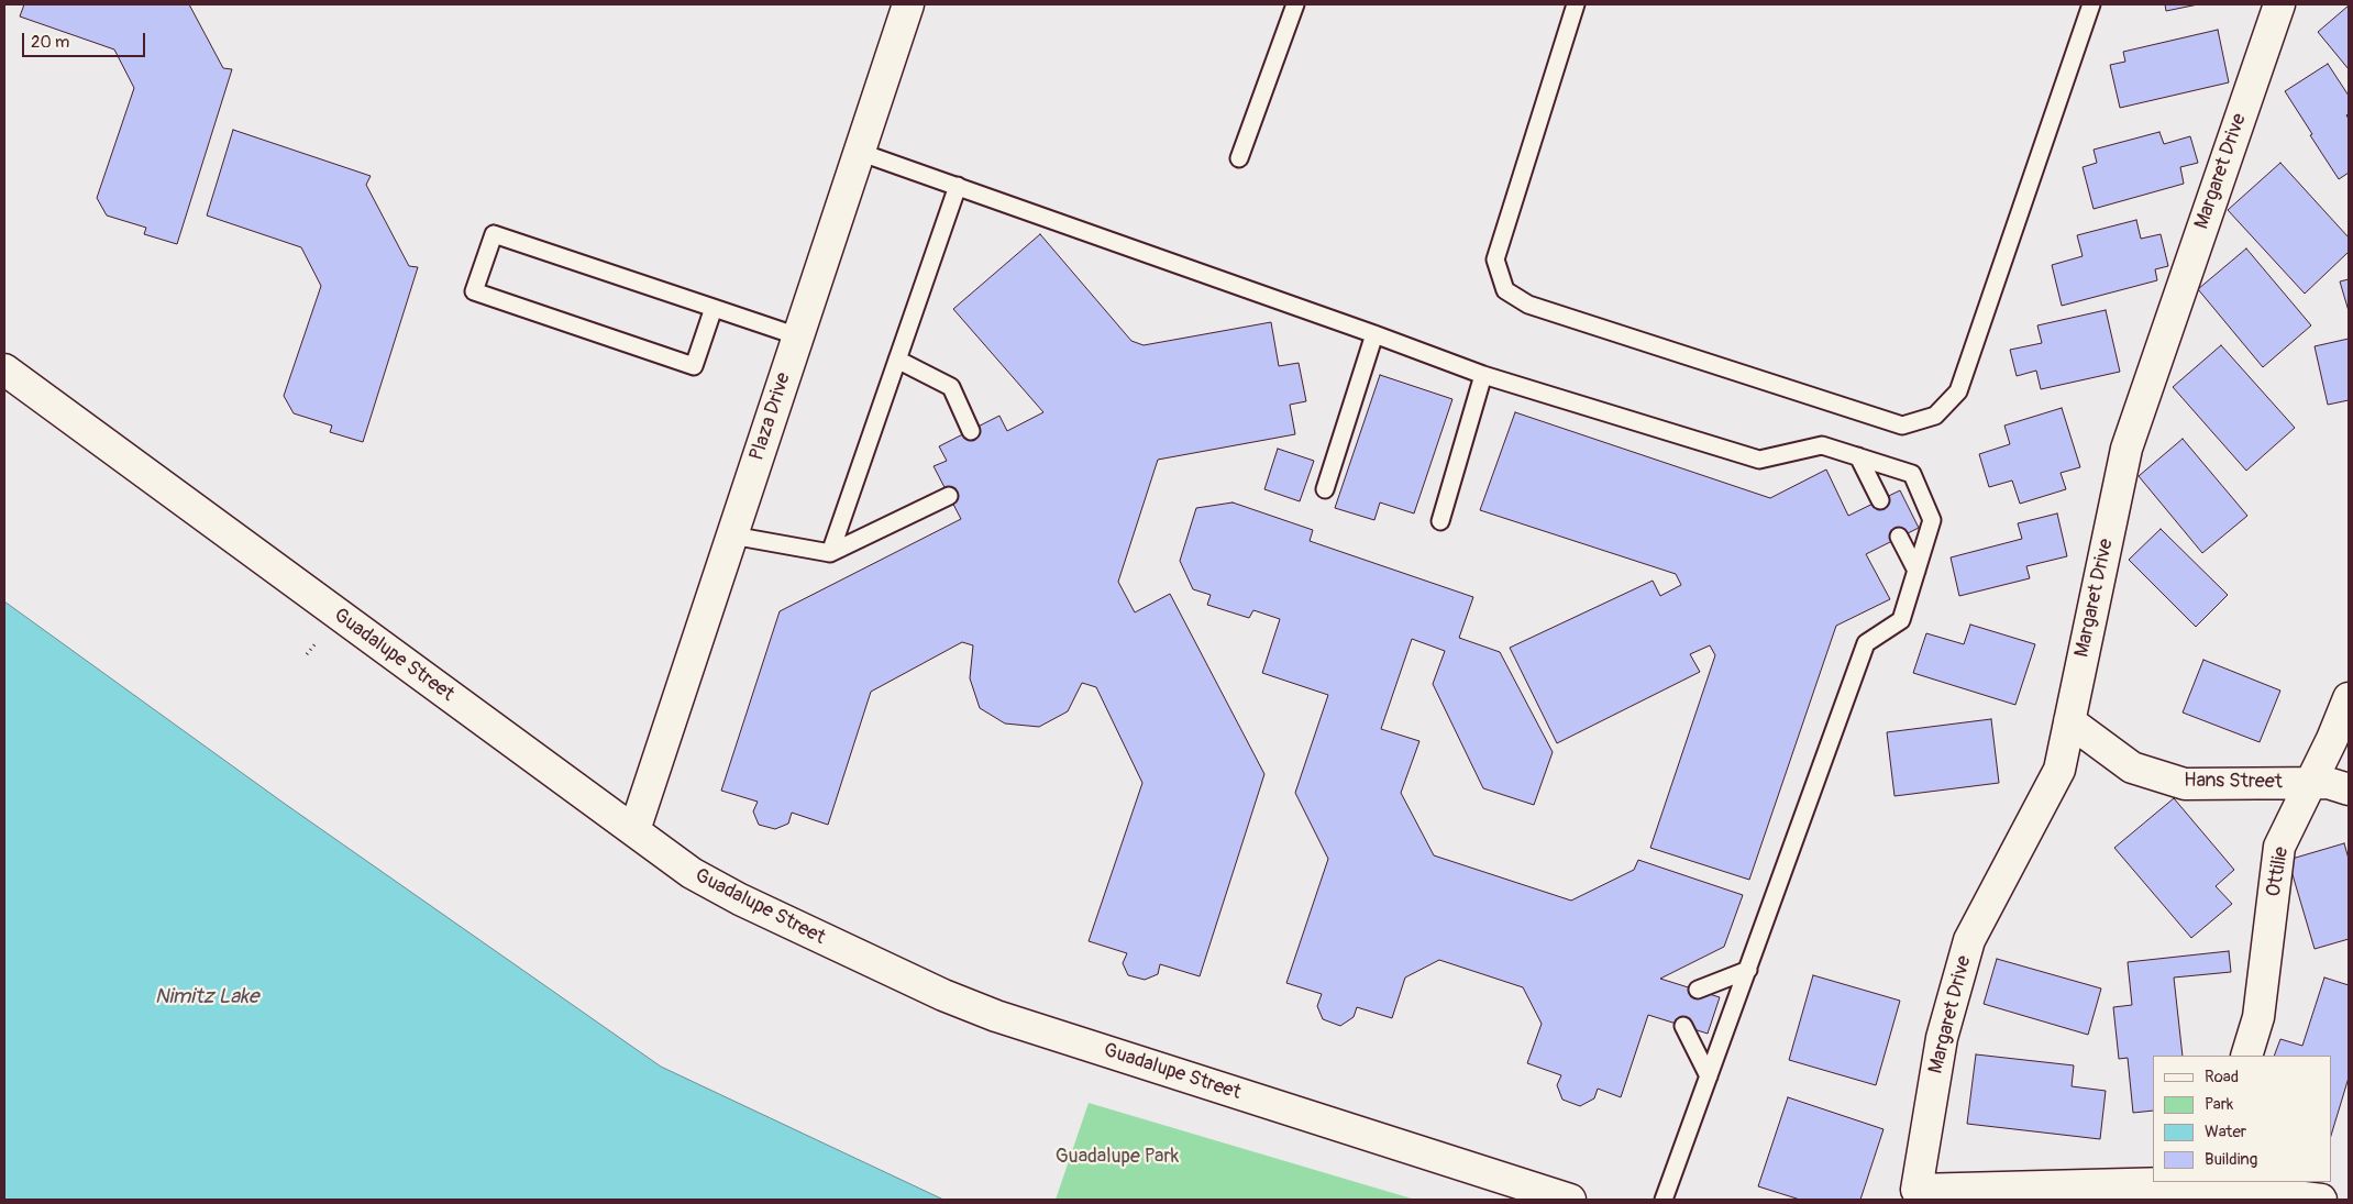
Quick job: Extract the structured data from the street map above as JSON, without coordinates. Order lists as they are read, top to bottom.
{
  "streets": {
    "street": [
      "Margaret Drive",
      "Plaza Drive",
      "Guadalupe Street",
      "Hans Street",
      "Ottilie"
    ]
  },
  "crossings": [
    ["Margaret Drive", "Hans Street"],
    ["Plaza Drive", "Guadalupe Street"],
    ["Hans Street", "Ottilie"]
  ],
  "water": ["Nimitz Lake"],
  "parks": ["Guadalupe Park"],
  "legend": [
    "Road",
    "Park",
    "Water",
    "Building"
  ],
  "scale_bar": "20 m"
}
